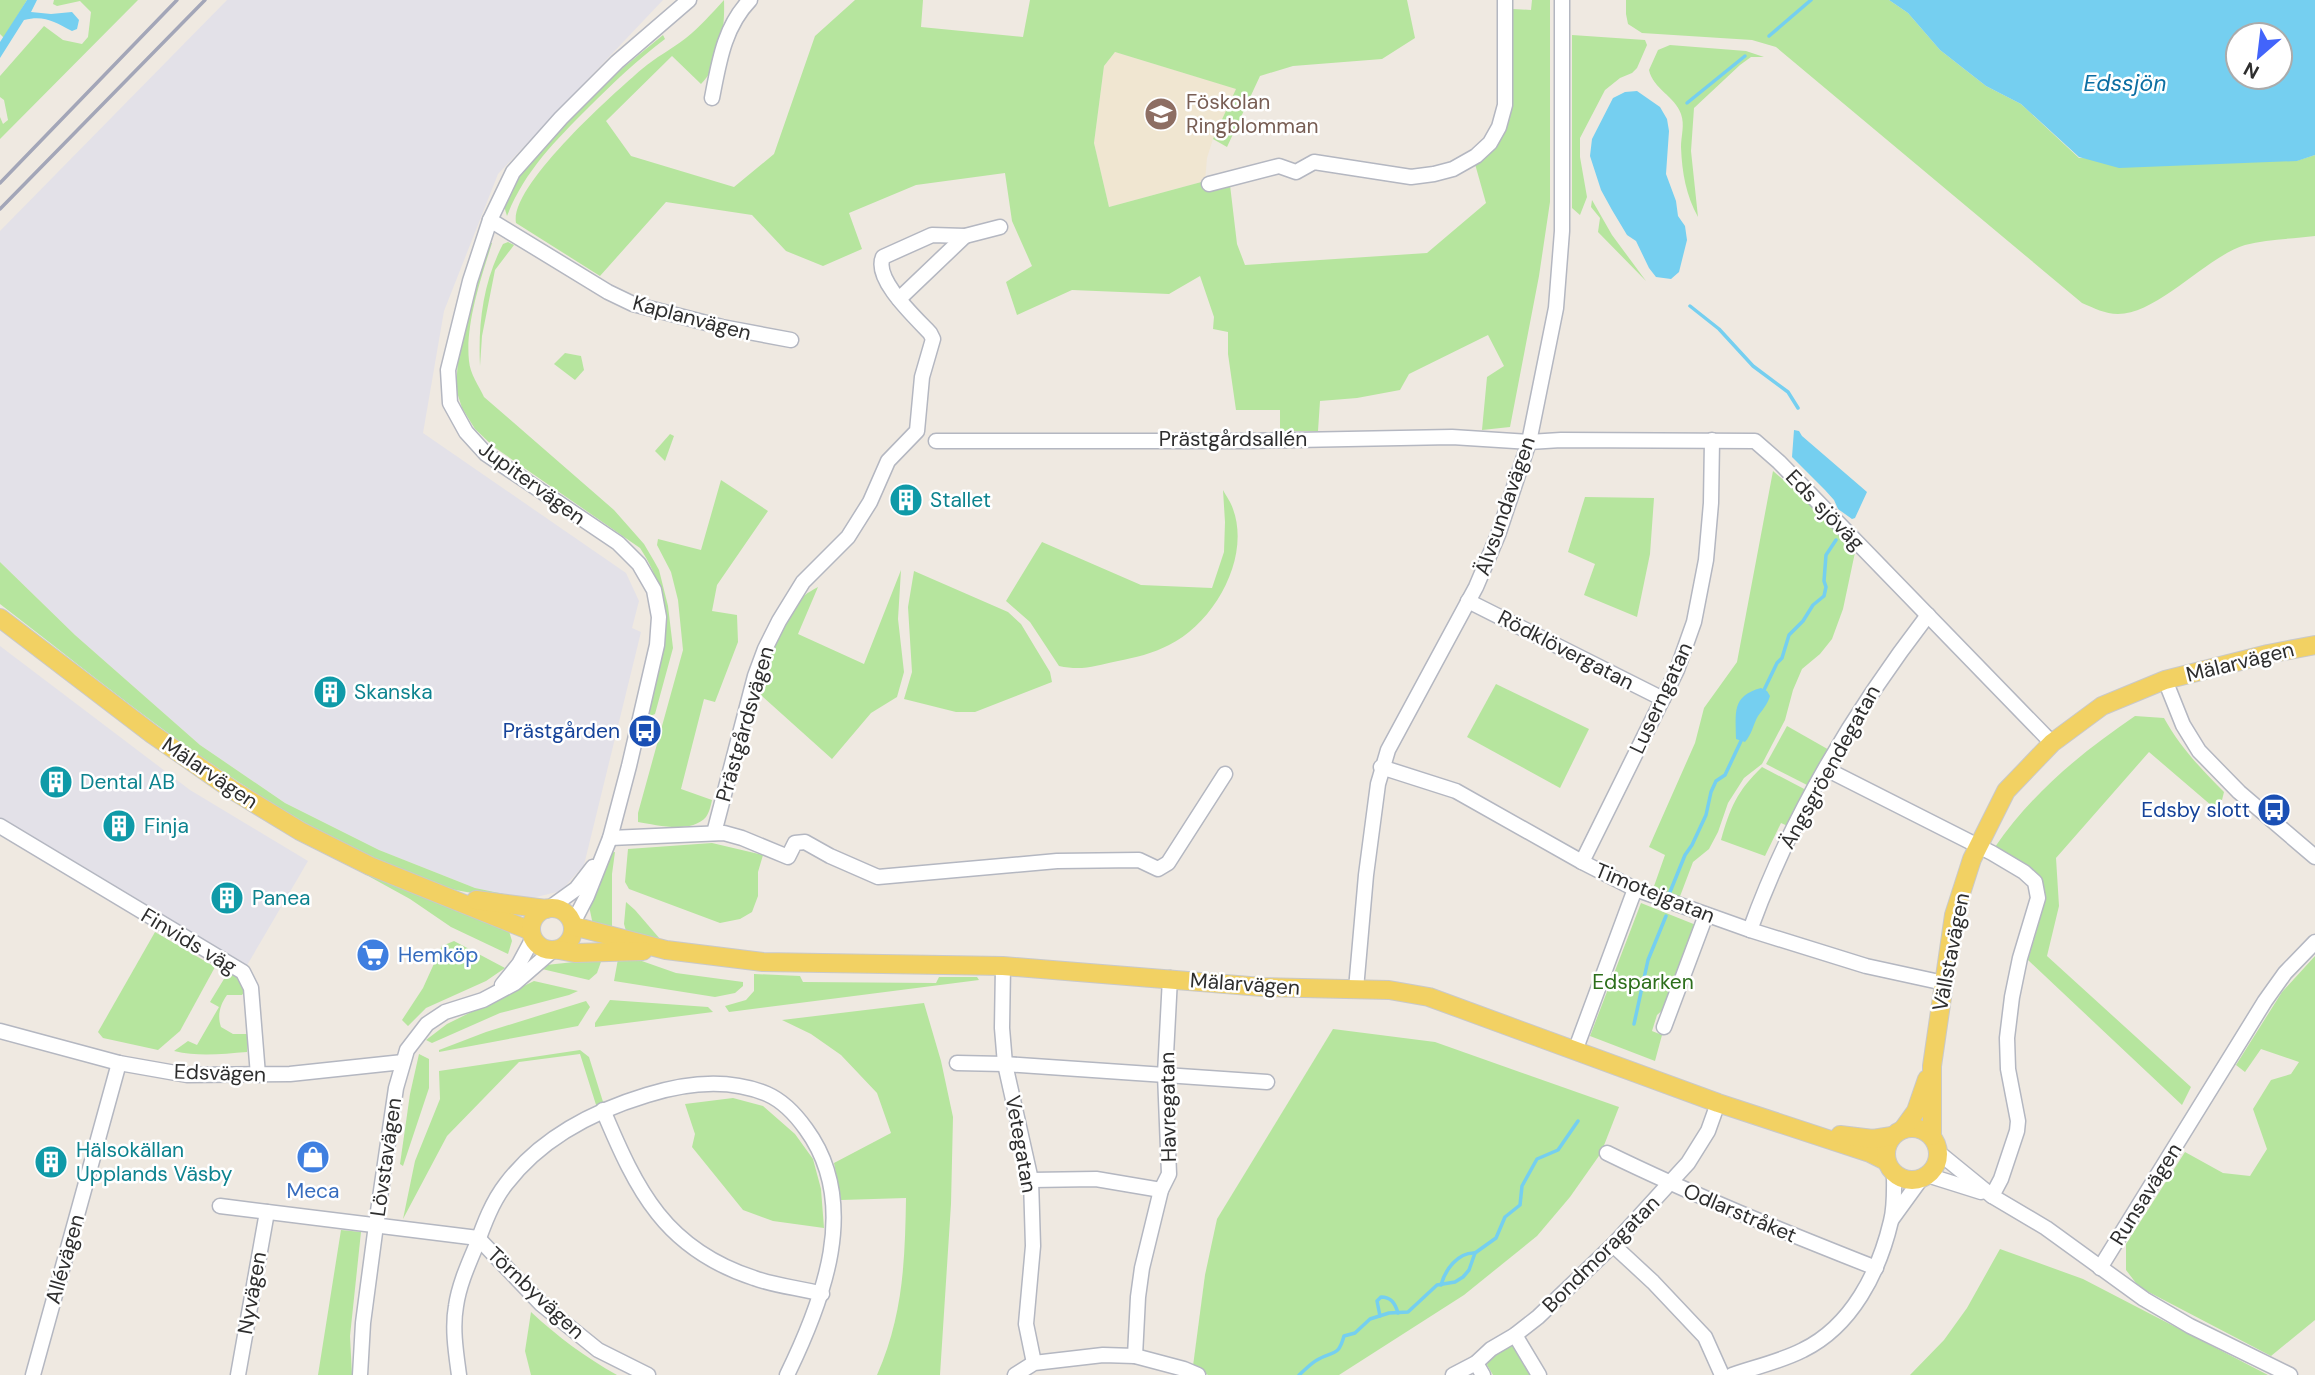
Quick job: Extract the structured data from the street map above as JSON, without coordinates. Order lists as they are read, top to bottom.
{
  "streets": {
    "main road": ["Mälarvägen", "Vällstavägen"],
    "street": [
      "Kaplanvägen",
      "Prästgårdsallén",
      "Jupitervägen",
      "Älvsundavägen",
      "Eds sjöväg",
      "Rödklövergatan",
      "Luserngatan",
      "Prästgårdsvägen",
      "Ängsgröendegatan",
      "Timotejgatan",
      "Finvids väg",
      "Edsvägen",
      "Havregatan",
      "Vetegatan",
      "Lövstavägen",
      "Runsavägen",
      "Odlarstråket",
      "Bondmoragatan",
      "Allévägen",
      "Nyvägen",
      "Törnbyvägen"
    ]
  },
  "crossings": [
    ["Kaplanvägen", "Jupitervägen"],
    ["Prästgårdsallén", "Älvsundavägen"],
    ["Prästgårdsallén", "Eds sjöväg"],
    ["Jupitervägen", "Mälarvägen"],
    ["Jupitervägen", "Prästgårdsvägen"],
    ["Jupitervägen", "Lövstavägen"],
    ["Älvsundavägen", "Eds sjöväg"],
    ["Älvsundavägen", "Rödklövergatan"],
    ["Älvsundavägen", "Mälarvägen"],
    ["Älvsundavägen", "Timotejgatan"],
    ["Eds sjöväg", "Luserngatan"],
    ["Eds sjöväg", "Ängsgröendegatan"],
    ["Eds sjöväg", "Vällstavägen"],
    ["Rödklövergatan", "Luserngatan"],
    ["Mälarvägen", "Vällstavägen"],
    ["Mälarvägen", "Havregatan"],
    ["Mälarvägen", "Vetegatan"],
    ["Mälarvägen", "Lövstavägen"],
    ["Mälarvägen", "Bondmoragatan"],
    ["Luserngatan", "Timotejgatan"],
    ["Ängsgröendegatan", "Timotejgatan"],
    ["Timotejgatan", "Vällstavägen"],
    ["Finvids väg", "Edsvägen"],
    ["Edsvägen", "Lövstavägen"],
    ["Edsvägen", "Allévägen"],
    ["Lövstavägen", "Törnbyvägen"],
    ["Odlarstråket", "Bondmoragatan"]
  ],
  "water": ["Edssjön"],
  "parks": ["Edsparken"],
  "places": {
    "school or university": ["Föskolan Ringblomman"],
    "building": [
      "Stallet",
      "Skanska",
      "Dental AB",
      "Finja",
      "Panea",
      "Hälsokällan Upplands Väsby"
    ],
    "bus stop": ["Prästgården", "Edsby slott"],
    "supermarket": ["Hemköp"],
    "shop": ["Meca"]
  },
  "north": "bottom left"
}
